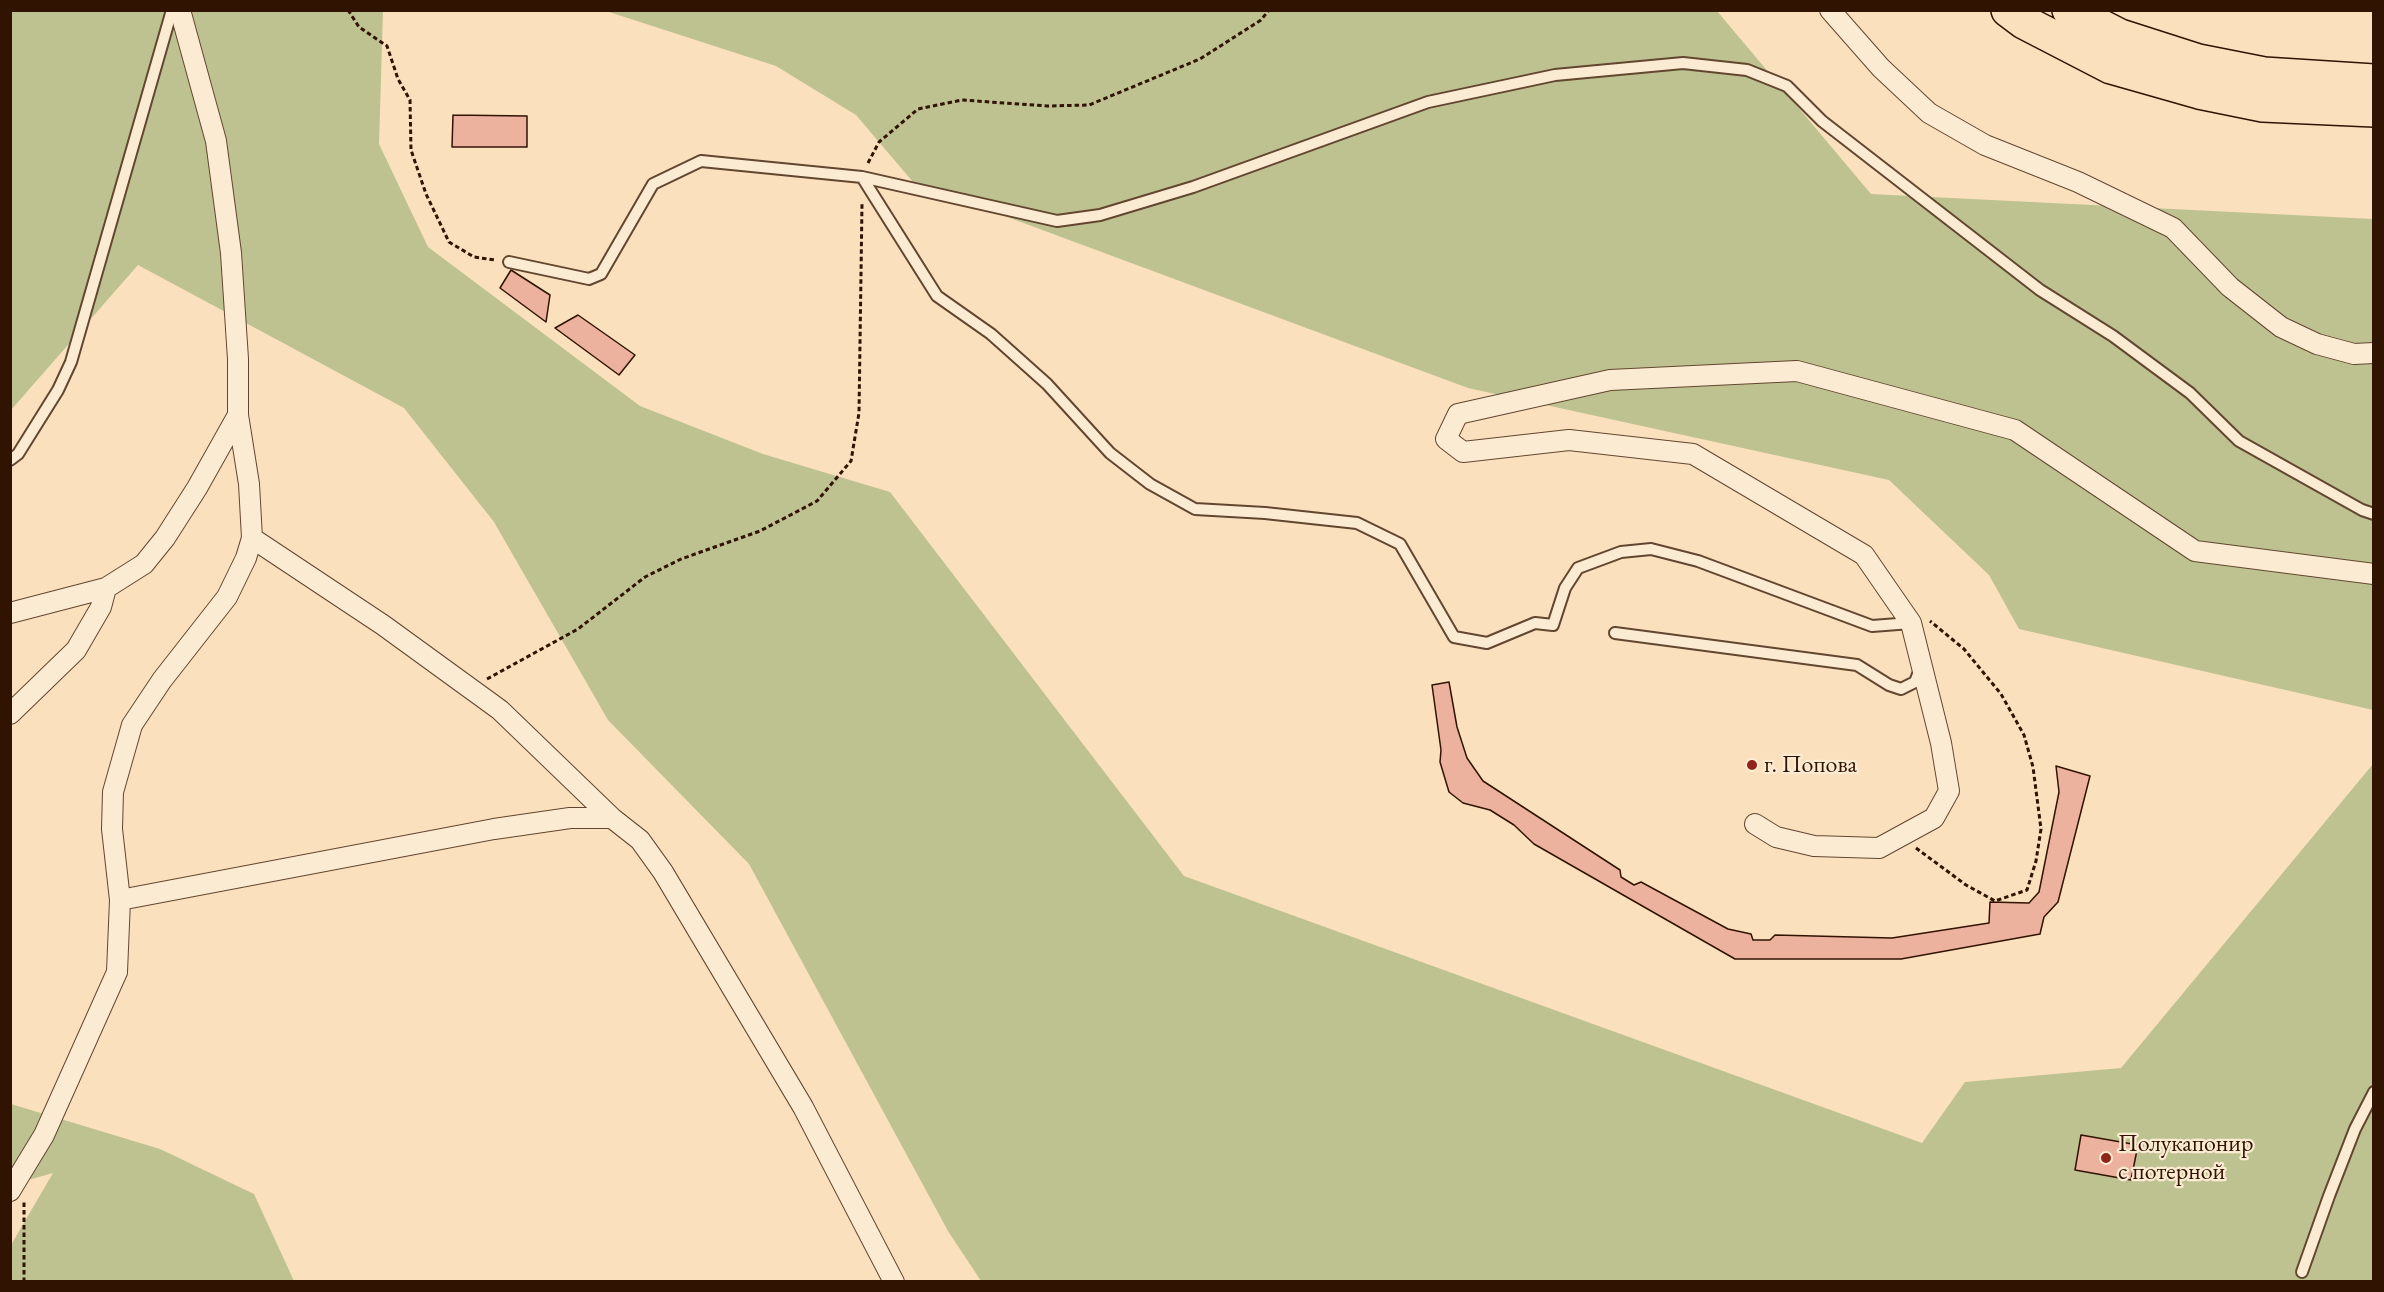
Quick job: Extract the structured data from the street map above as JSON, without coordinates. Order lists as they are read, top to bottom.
{
  "places": ["г. Попова", "Полукапонир с потерной"]
}
